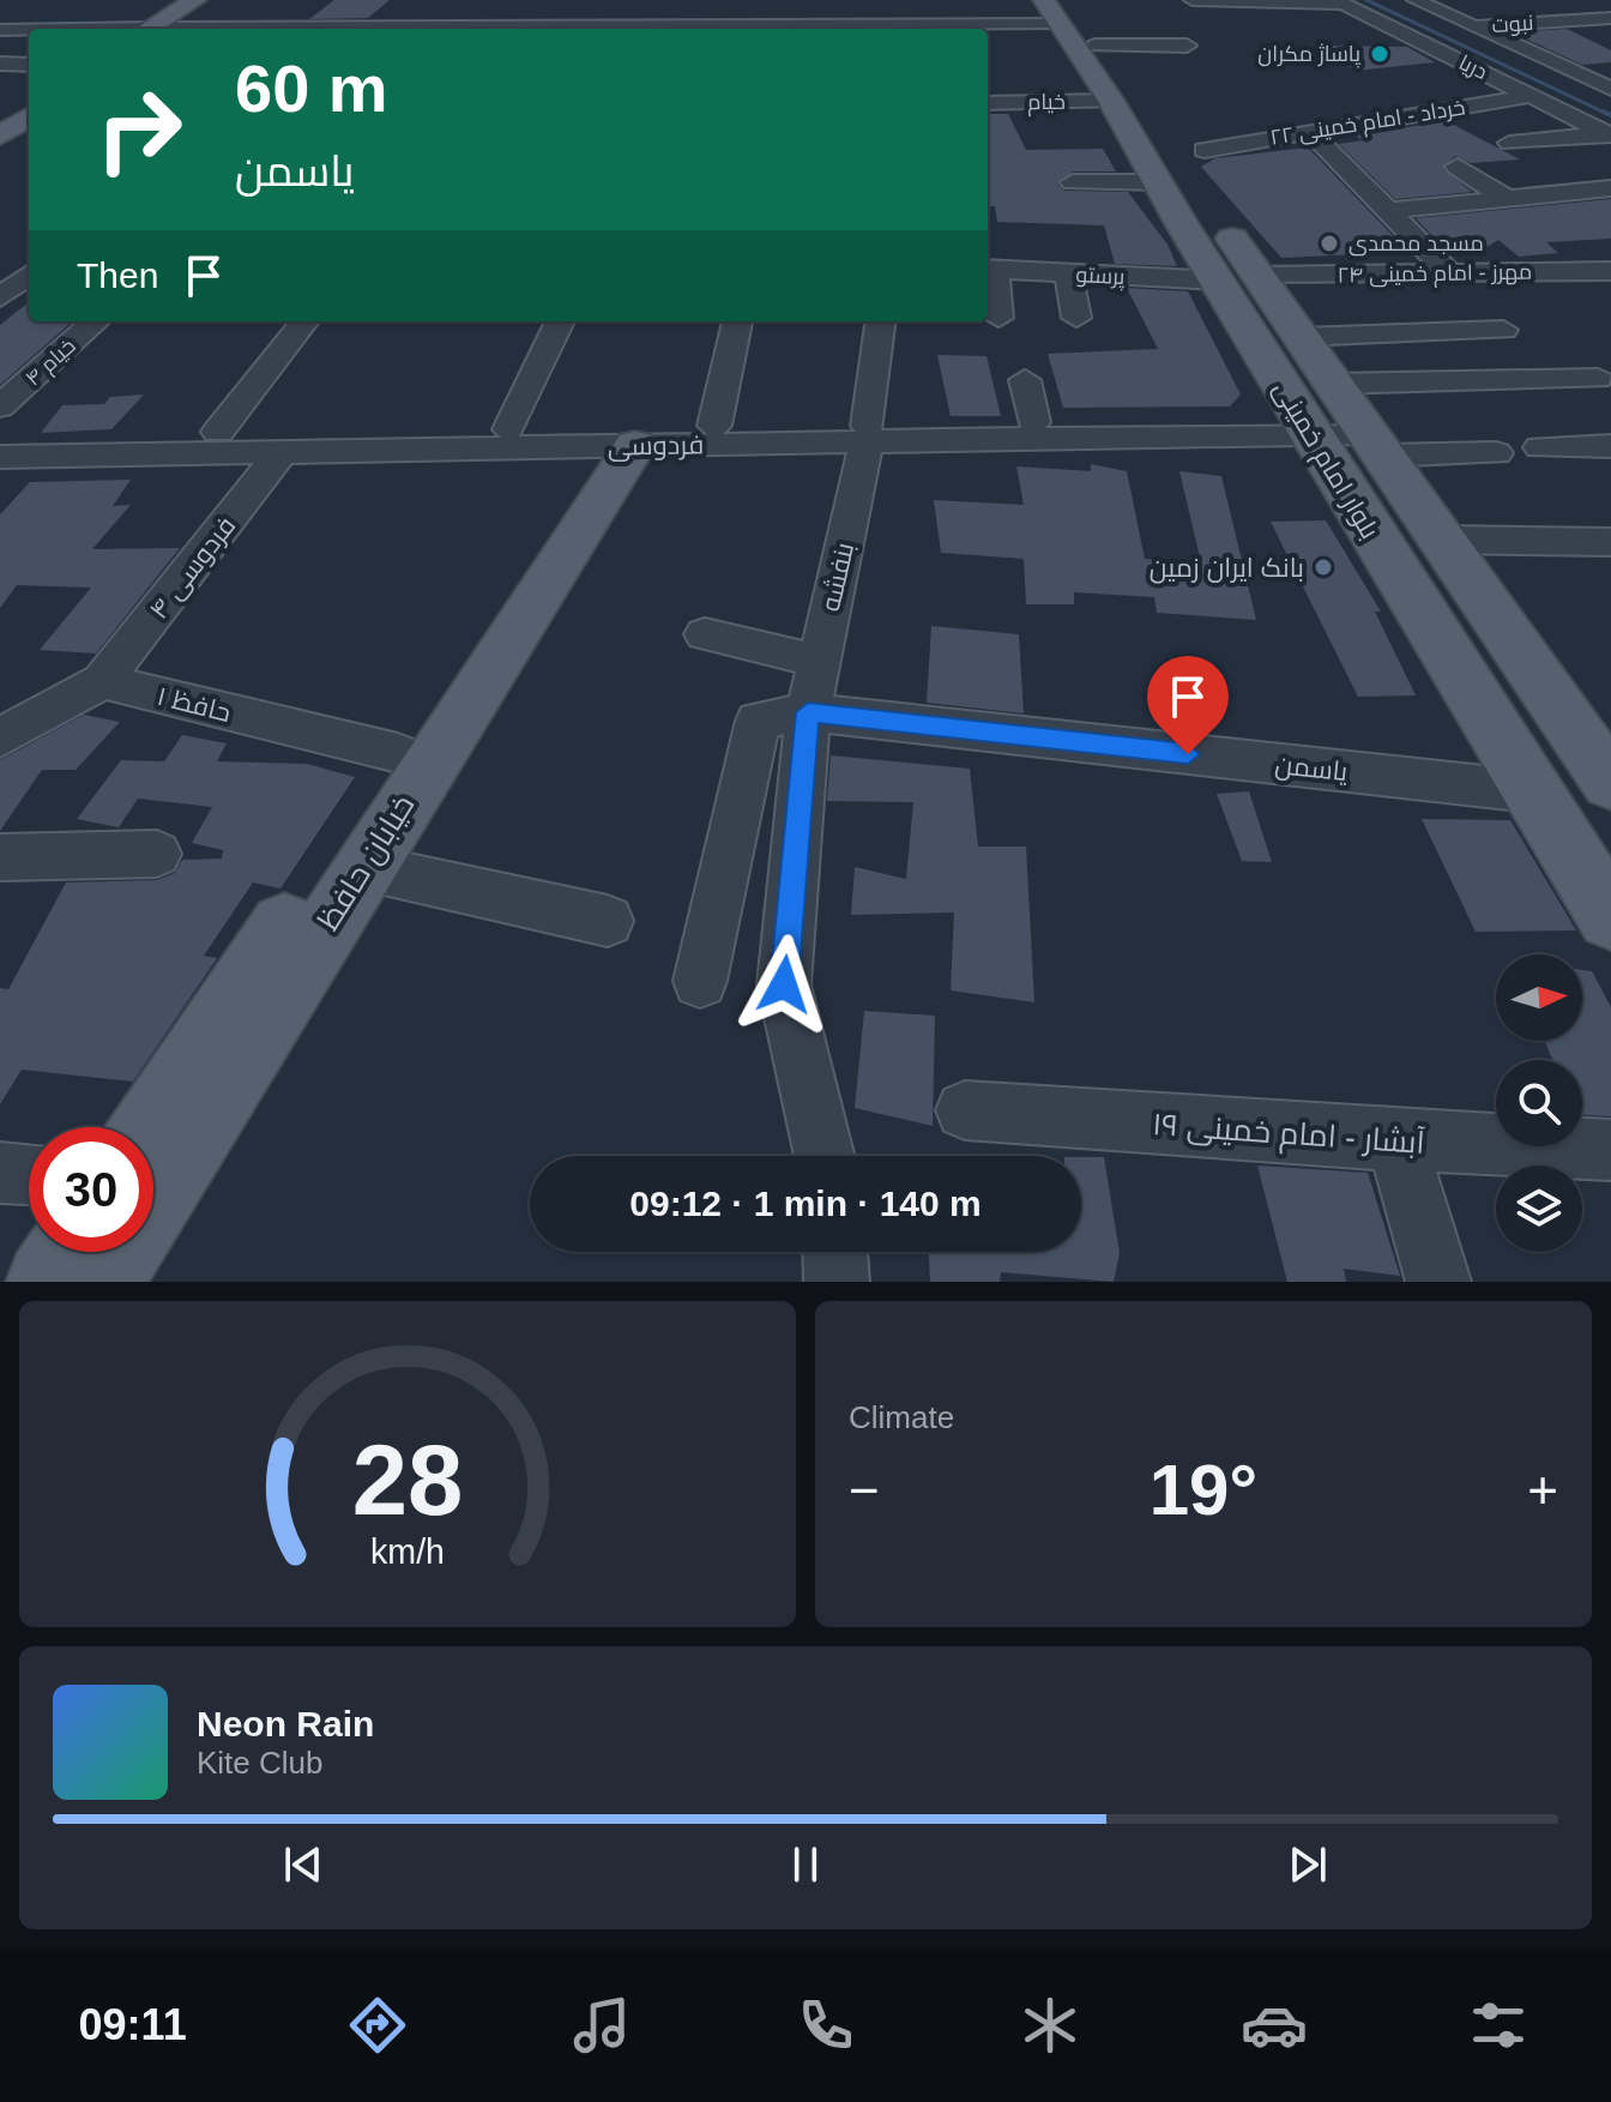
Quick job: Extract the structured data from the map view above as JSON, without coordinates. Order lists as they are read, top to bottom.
{
  "streets": {
    "main road": ["بلوار امام خمینی", "خیابان حافظ"],
    "street": [
      "نبوت",
      "دریا",
      "خیام",
      "خرداد - امام خمینی ۲۲",
      "مهرز - امام خمینی ۲۴",
      "پرستو",
      "خیام ۴",
      "فردوسی",
      "فردوسی ۴",
      "بنفشه",
      "حافظ ۱",
      "یاسمن",
      "آبشار - امام خمینی ۱۹"
    ]
  },
  "crossings": [
    ["نبوت", "دریا"],
    ["دریا", "خرداد - امام خمینی ۲۲"],
    ["خیام", "بلوار امام خمینی"],
    ["مهرز - امام خمینی ۲۴", "پرستو"],
    ["مهرز - امام خمینی ۲۴", "بلوار امام خمینی"],
    ["پرستو", "بلوار امام خمینی"],
    ["فردوسی", "بلوار امام خمینی"],
    ["فردوسی", "فردوسی ۴"],
    ["فردوسی", "بنفشه"],
    ["فردوسی", "خیابان حافظ"],
    ["بلوار امام خمینی", "یاسمن"],
    ["فردوسی ۴", "حافظ ۱"],
    ["بنفشه", "یاسمن"],
    ["حافظ ۱", "خیابان حافظ"]
  ],
  "places": ["پاساژ مکران", "مسجد محمدی", "بانک ایران زمین"],
  "north": "right",
  "page": {
    "turn": ["60 m", "یاسمن"],
    "then": "Then",
    "limit": "30",
    "trip": "09:12 · 1 min · 140 m",
    "tile": "Climate",
    "heat": ["−", "19°", "+"],
    "song": ["Neon Rain", "Kite Club"],
    "tabs": "09:11",
    "gauge": ["28", "km/h"]
  }
}
